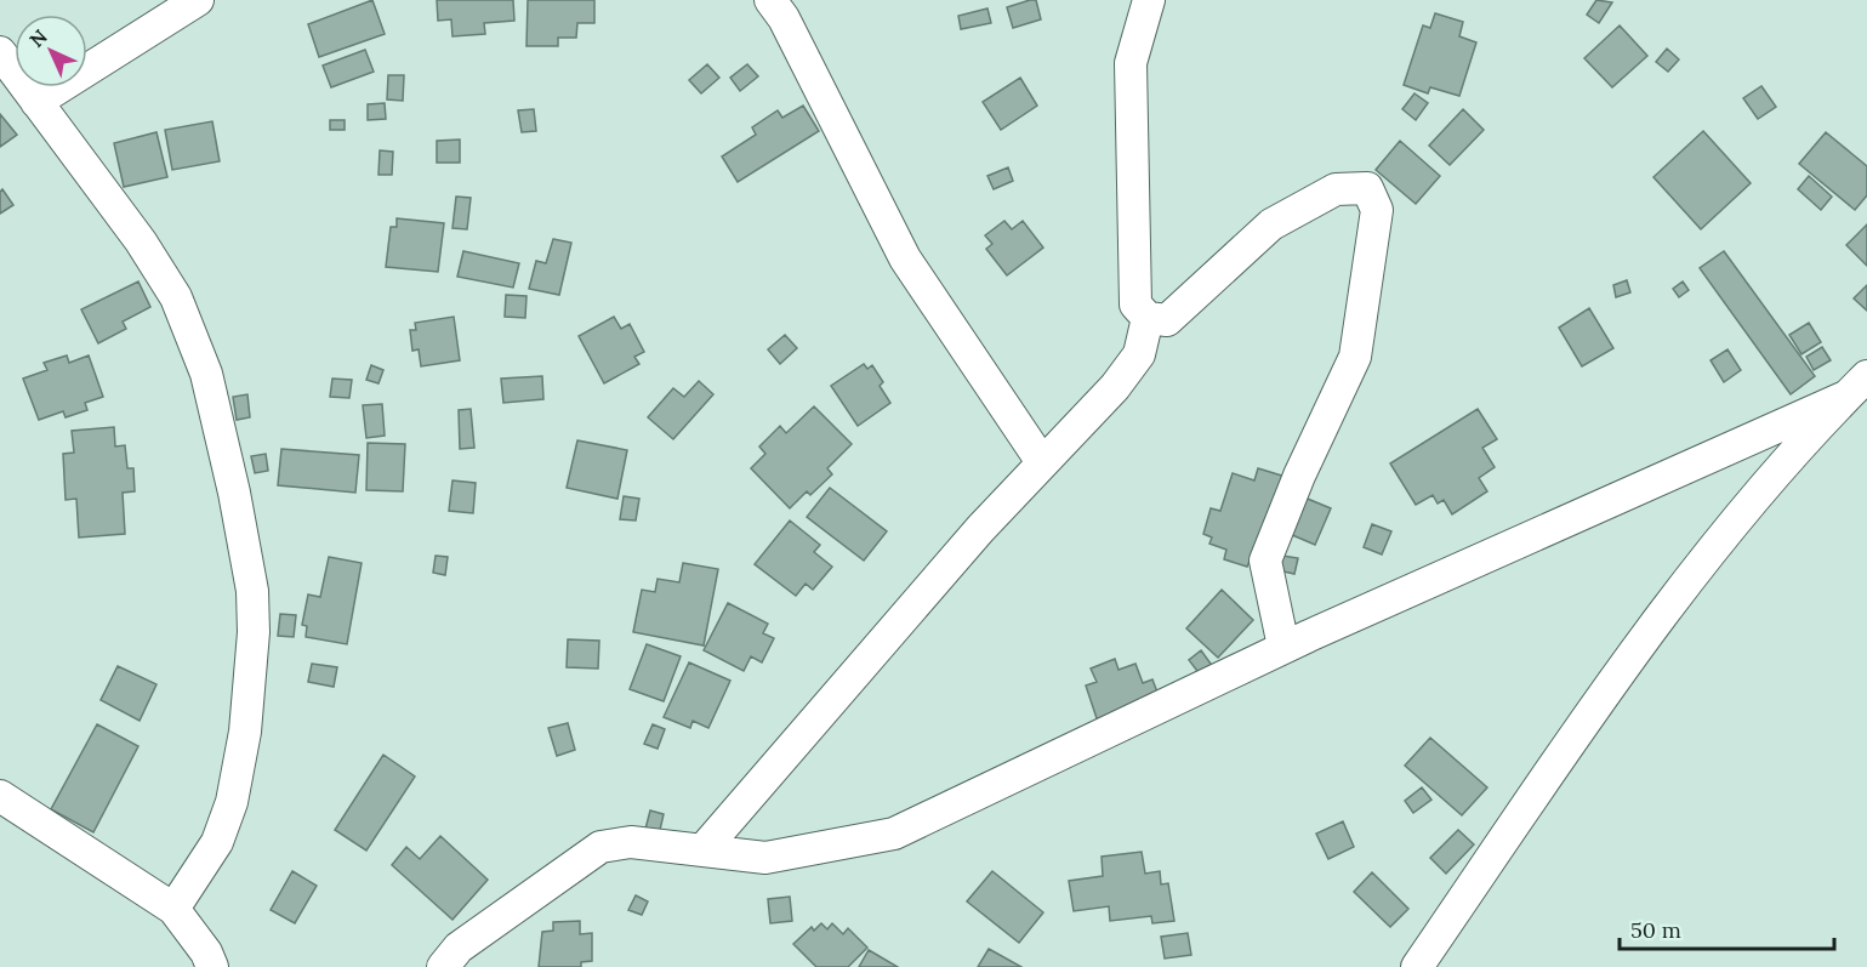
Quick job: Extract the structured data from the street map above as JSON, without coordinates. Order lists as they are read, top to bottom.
{
  "scale_bar": "50 m",
  "north": "top left"
}
